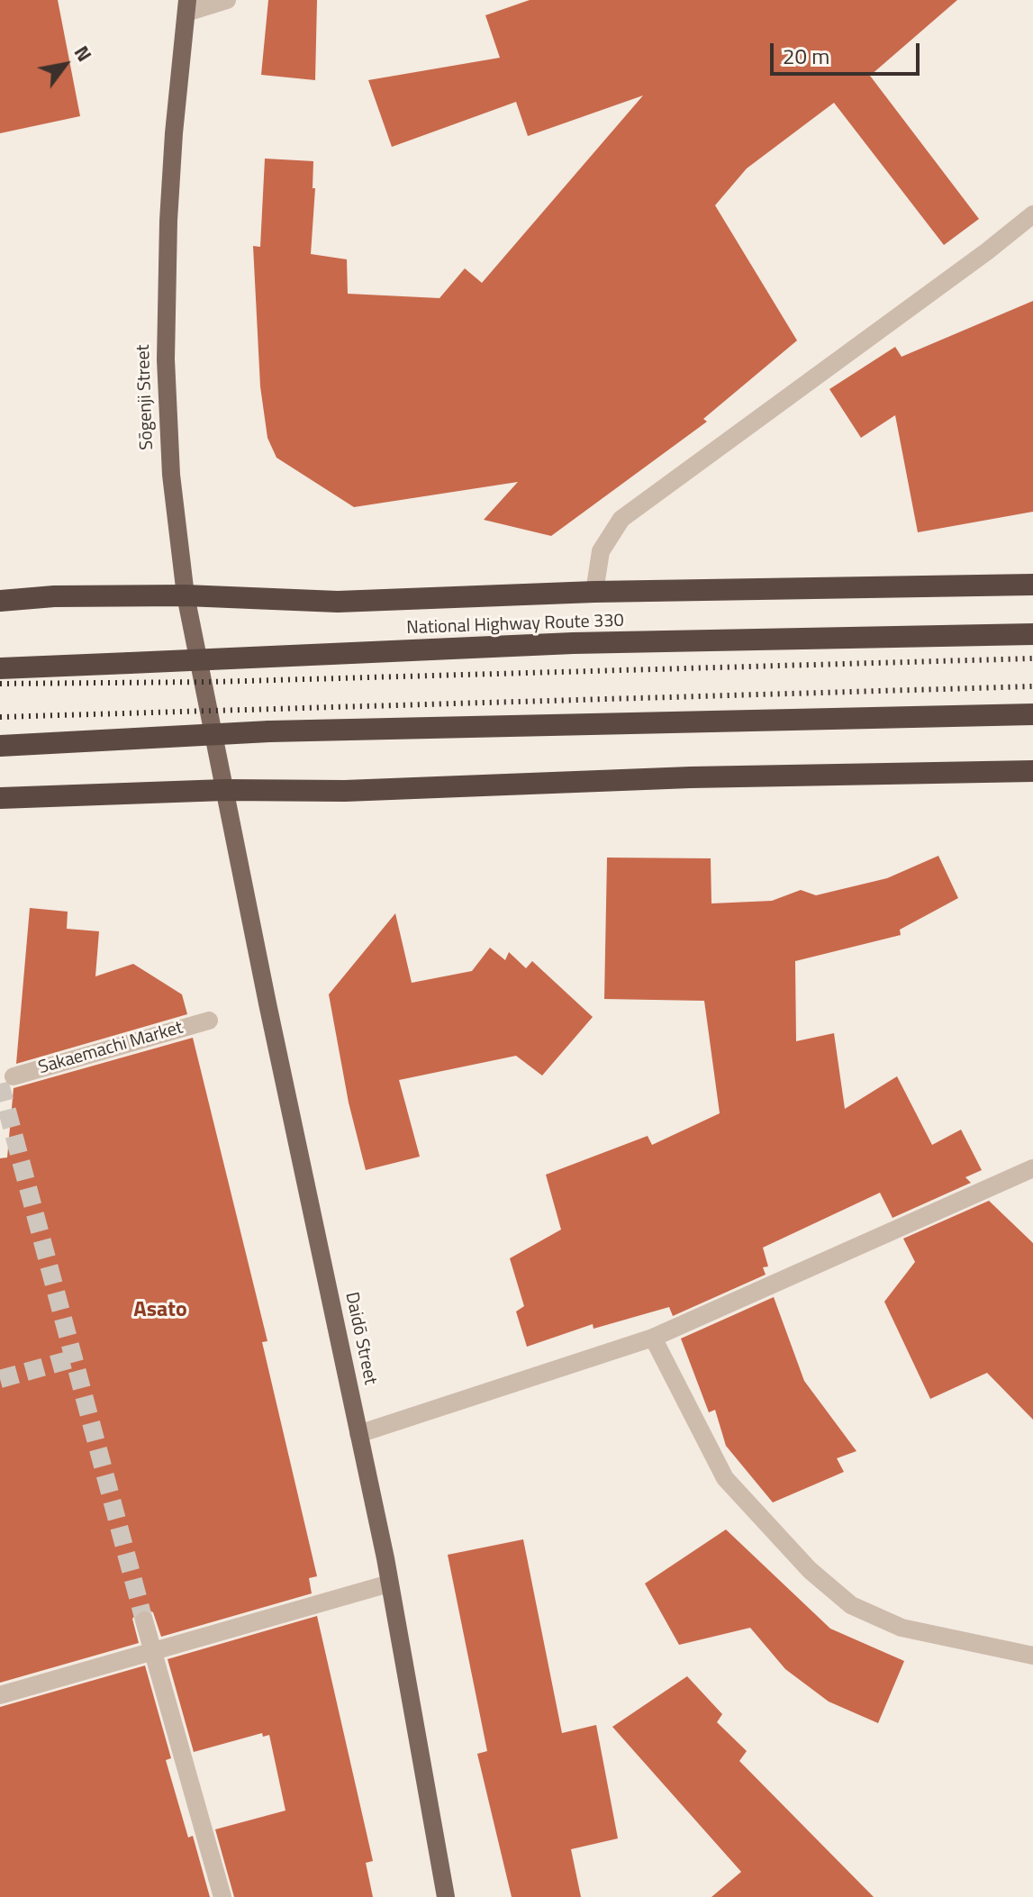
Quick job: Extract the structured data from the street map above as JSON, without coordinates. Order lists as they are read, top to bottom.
{
  "streets": {
    "highway": ["National Highway Route 330"],
    "main road": ["Sōgenji Street", "Daidō Street"],
    "street": ["Sakaemachi Market"]
  },
  "crossings": [
    ["Sōgenji Street", "Daidō Street"]
  ],
  "districts": ["Asato"],
  "scale_bar": "20 m",
  "north": "top right"
}
